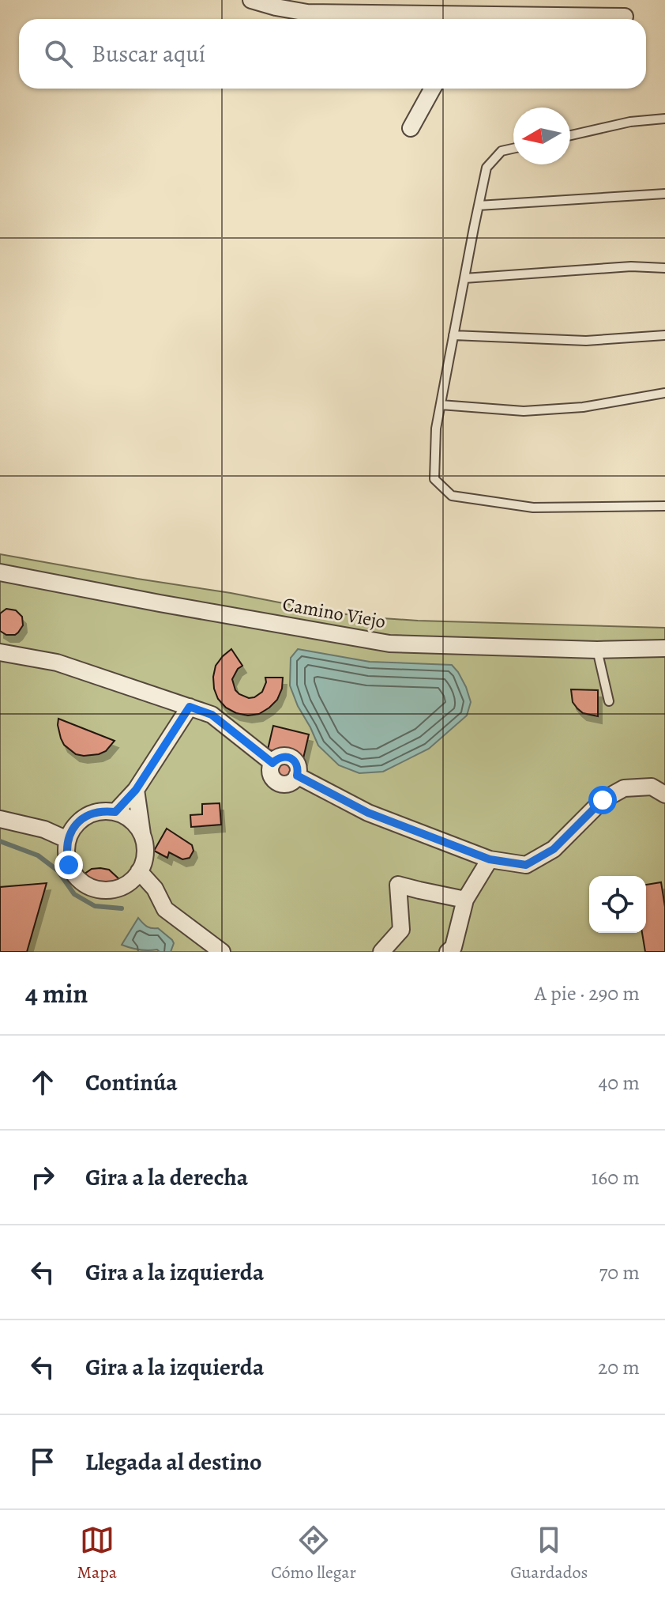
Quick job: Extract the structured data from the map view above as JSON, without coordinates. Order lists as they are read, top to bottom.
{
  "streets": {
    "street": ["Camino Viejo"]
  },
  "north": "left",
  "page": {
    "search": "Buscar aquí",
    "heading": ["4 min", "A pie · 290 m"],
    "list": [
      ["Continúa", "40 m"],
      ["Gira a la derecha", "160 m"],
      ["Gira a la izquierda", "70 m"],
      ["Gira a la izquierda", "20 m"],
      "Llegada al destino"
    ],
    "nav": ["Mapa", "Cómo llegar", "Guardados"]
  }
}
